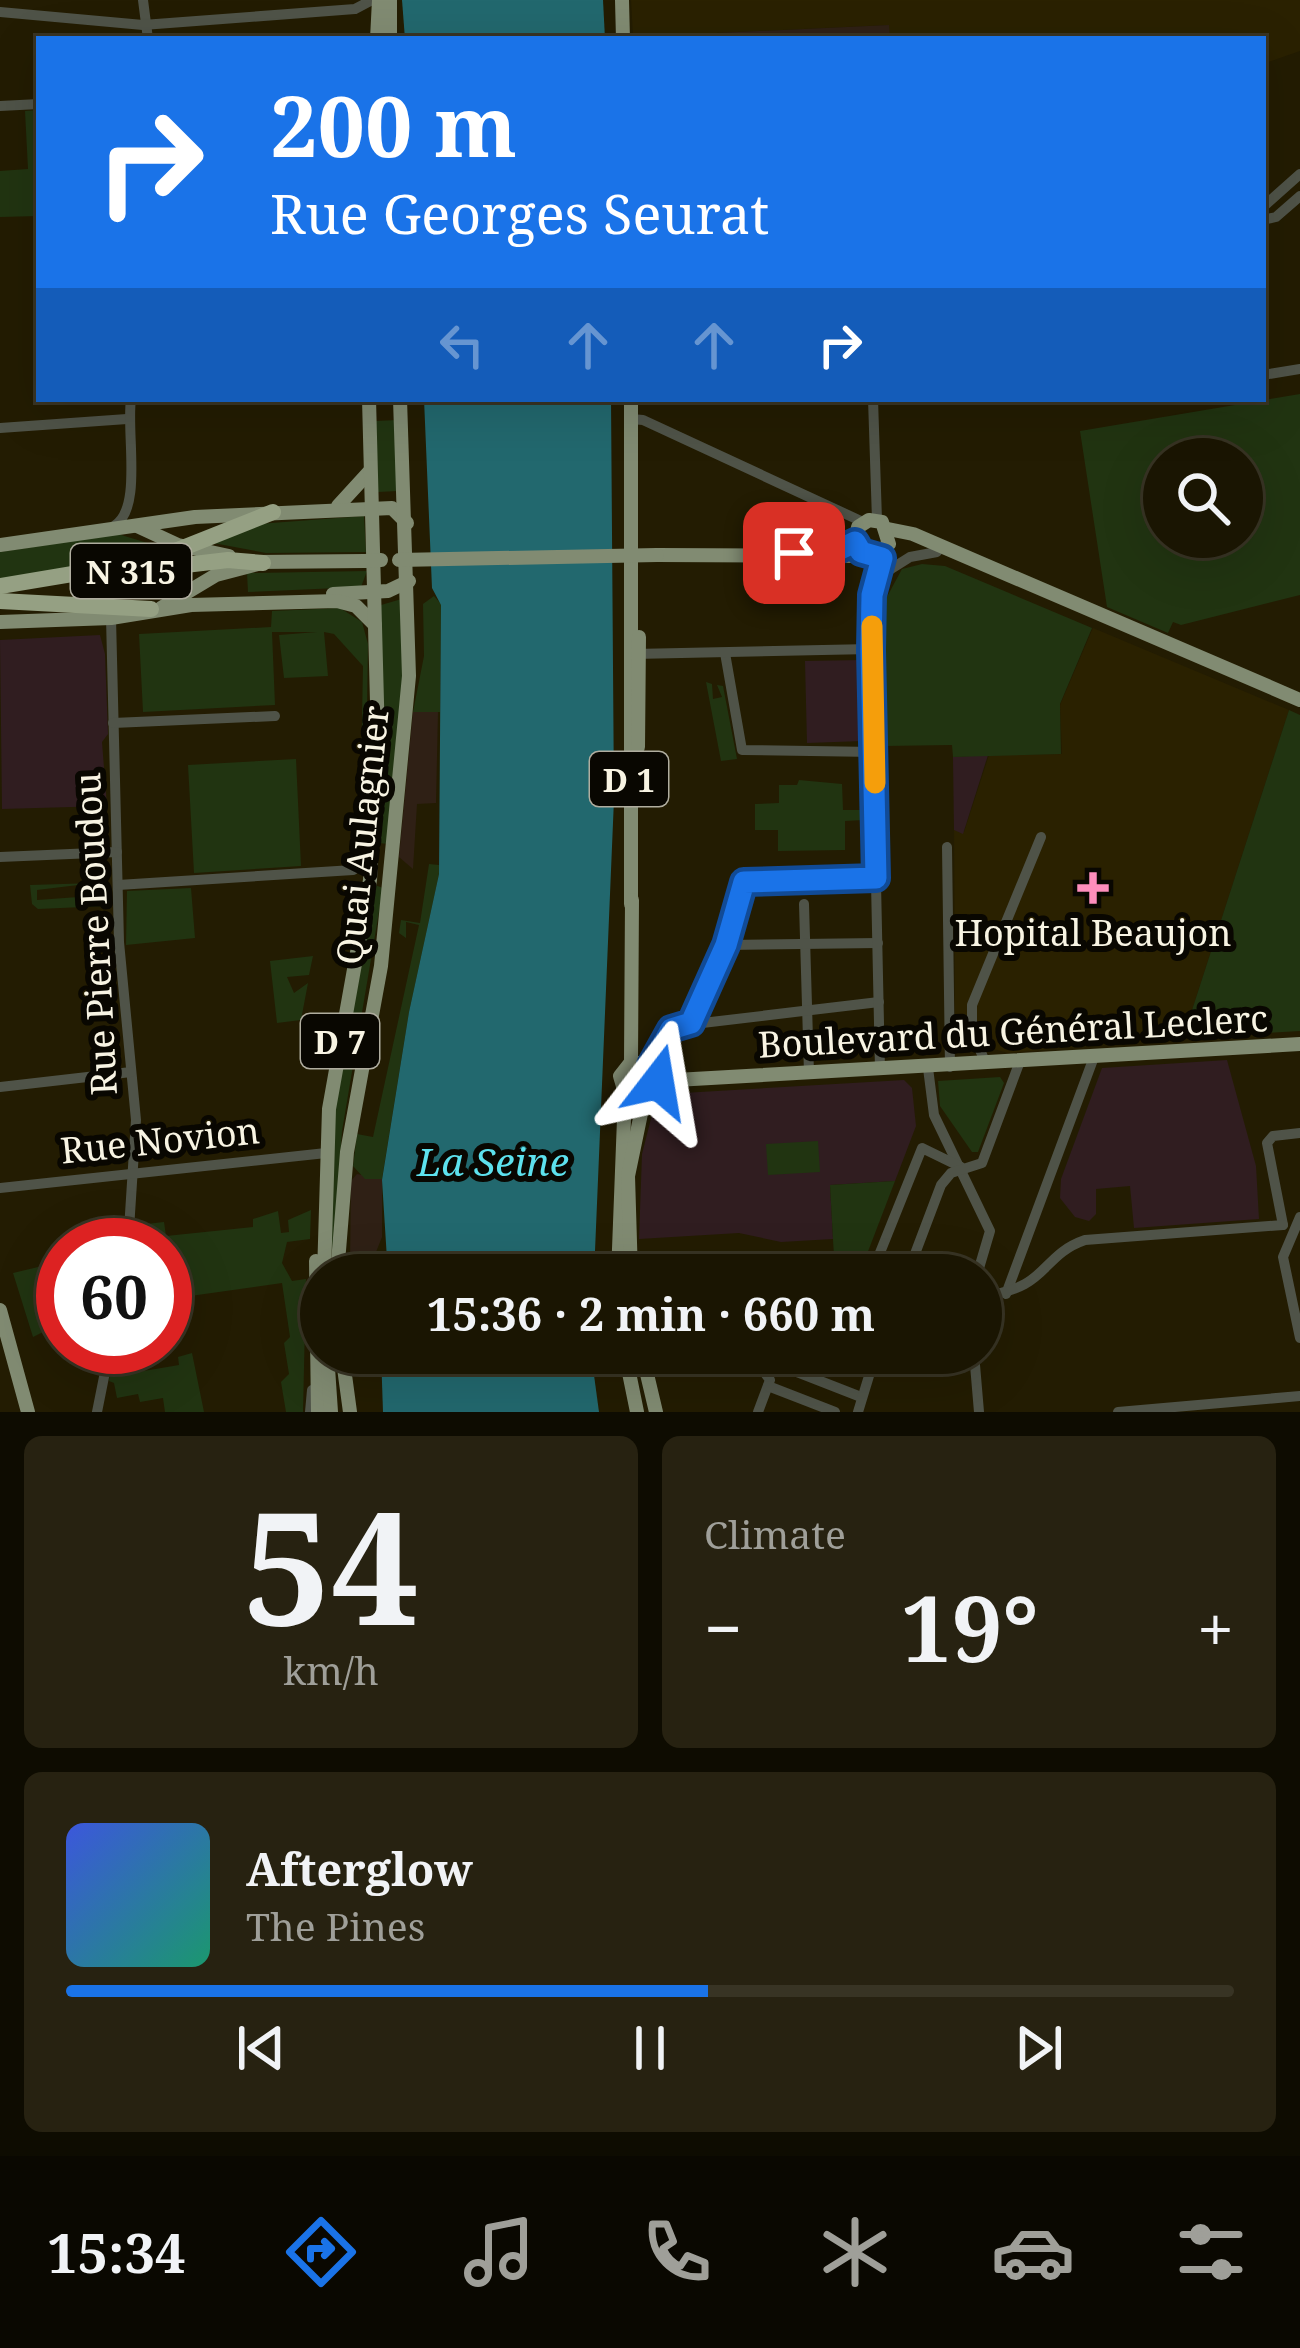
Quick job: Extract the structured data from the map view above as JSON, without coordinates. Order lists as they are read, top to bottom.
{
  "streets": {
    "highway": ["N 315"],
    "main road": [
      "D 1",
      "Quai Aulagnier",
      "Boulevard du Général Leclerc",
      "D 7"
    ],
    "street": ["Rue Pierre Boudou", "Rue Novion"]
  },
  "crossings": [
    ["Quai Aulagnier", "Rue Novion"],
    ["Rue Pierre Boudou", "Rue Novion"]
  ],
  "water": ["La Seine"],
  "places": {
    "health": ["Hopital Beaujon"]
  },
  "page": {
    "turn": ["200 m", "Rue Georges Seurat"],
    "limit": "60",
    "trip": "15:36 · 2 min · 660 m",
    "tile": [
      ["54", "km/h"],
      "Climate"
    ],
    "heat": ["−", "19°", "+"],
    "song": ["Afterglow", "The Pines"],
    "tabs": "15:34"
  }
}
